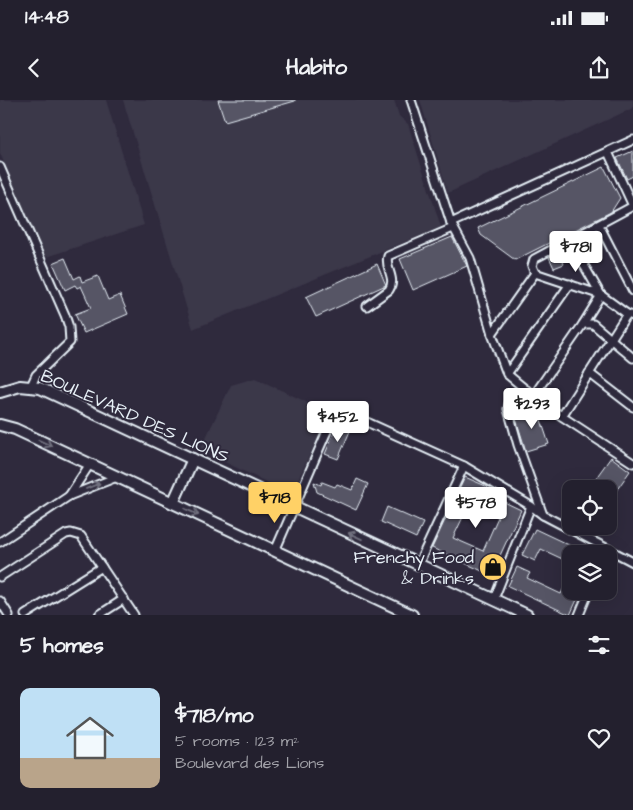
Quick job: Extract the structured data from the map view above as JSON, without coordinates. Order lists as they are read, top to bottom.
{
  "streets": {
    "main road": ["BOULEVARD DES LIONS"]
  },
  "places": {
    "shop": ["Frenchy Food & Drinks"]
  },
  "page": {
    "status": "14:48",
    "header": "Habito",
    "price": [
      "$781",
      "$293",
      "$452",
      "$718",
      "$578"
    ],
    "heading": "5 homes",
    "list": [
      {
        "name": "$718/mo",
        "note": "5 rooms · 123 m² · Boulevard des Lions"
      }
    ]
  }
}
